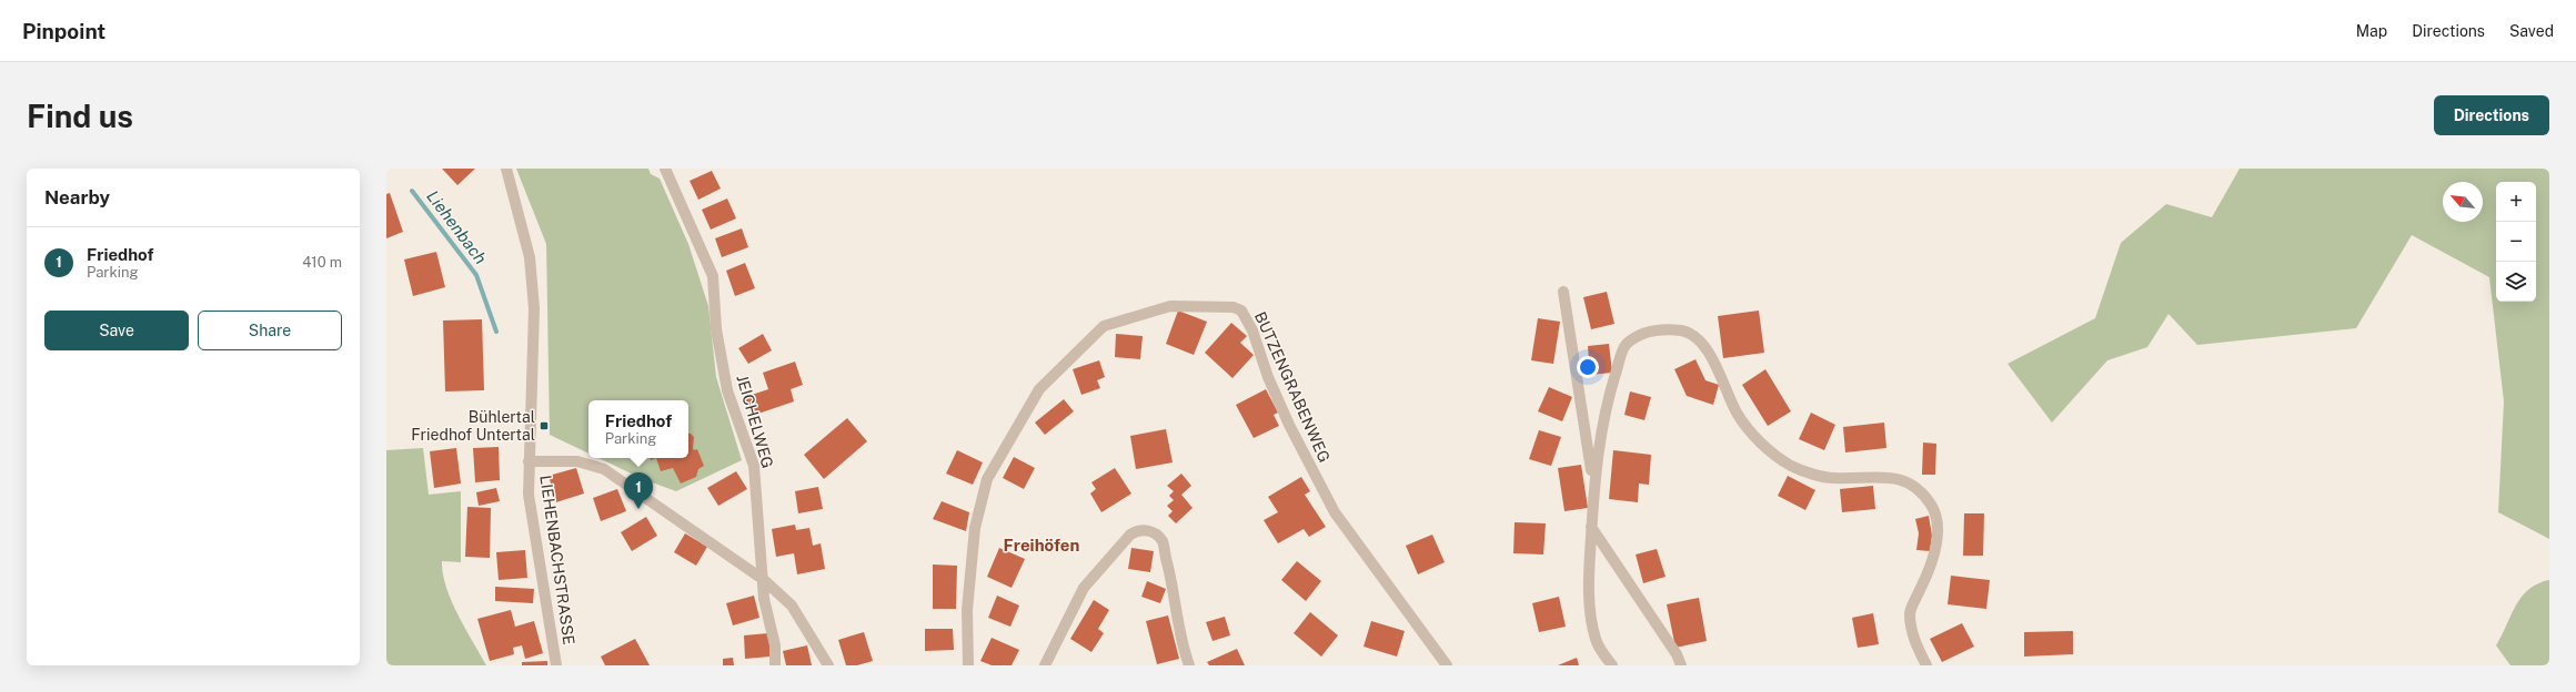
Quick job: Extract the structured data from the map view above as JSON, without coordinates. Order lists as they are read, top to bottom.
{
  "streets": {
    "street": ["BUTZENGRABENWEG", "JEICHELWEG", "LIEHENBACHSTRASSE"]
  },
  "districts": ["Freihöfen"],
  "water": ["Liehenbach"],
  "places": {
    "transit": ["Bühlertal Friedhof Untertal"]
  },
  "north": "top left",
  "page": {
    "header": "Pinpoint",
    "nav": ["Map", "Directions", "Saved"],
    "buttons": [
      "Directions",
      ["Save", "Share"]
    ],
    "title": "Find us",
    "heading": "Nearby",
    "map_buttons": ["+", "−"],
    "list": [
      {
        "mark": "1",
        "name": "Friedhof",
        "note": "Parking",
        "value": "410 m"
      }
    ],
    "popup": ["Friedhof", "Parking"],
    "pins": "1"
  }
}
